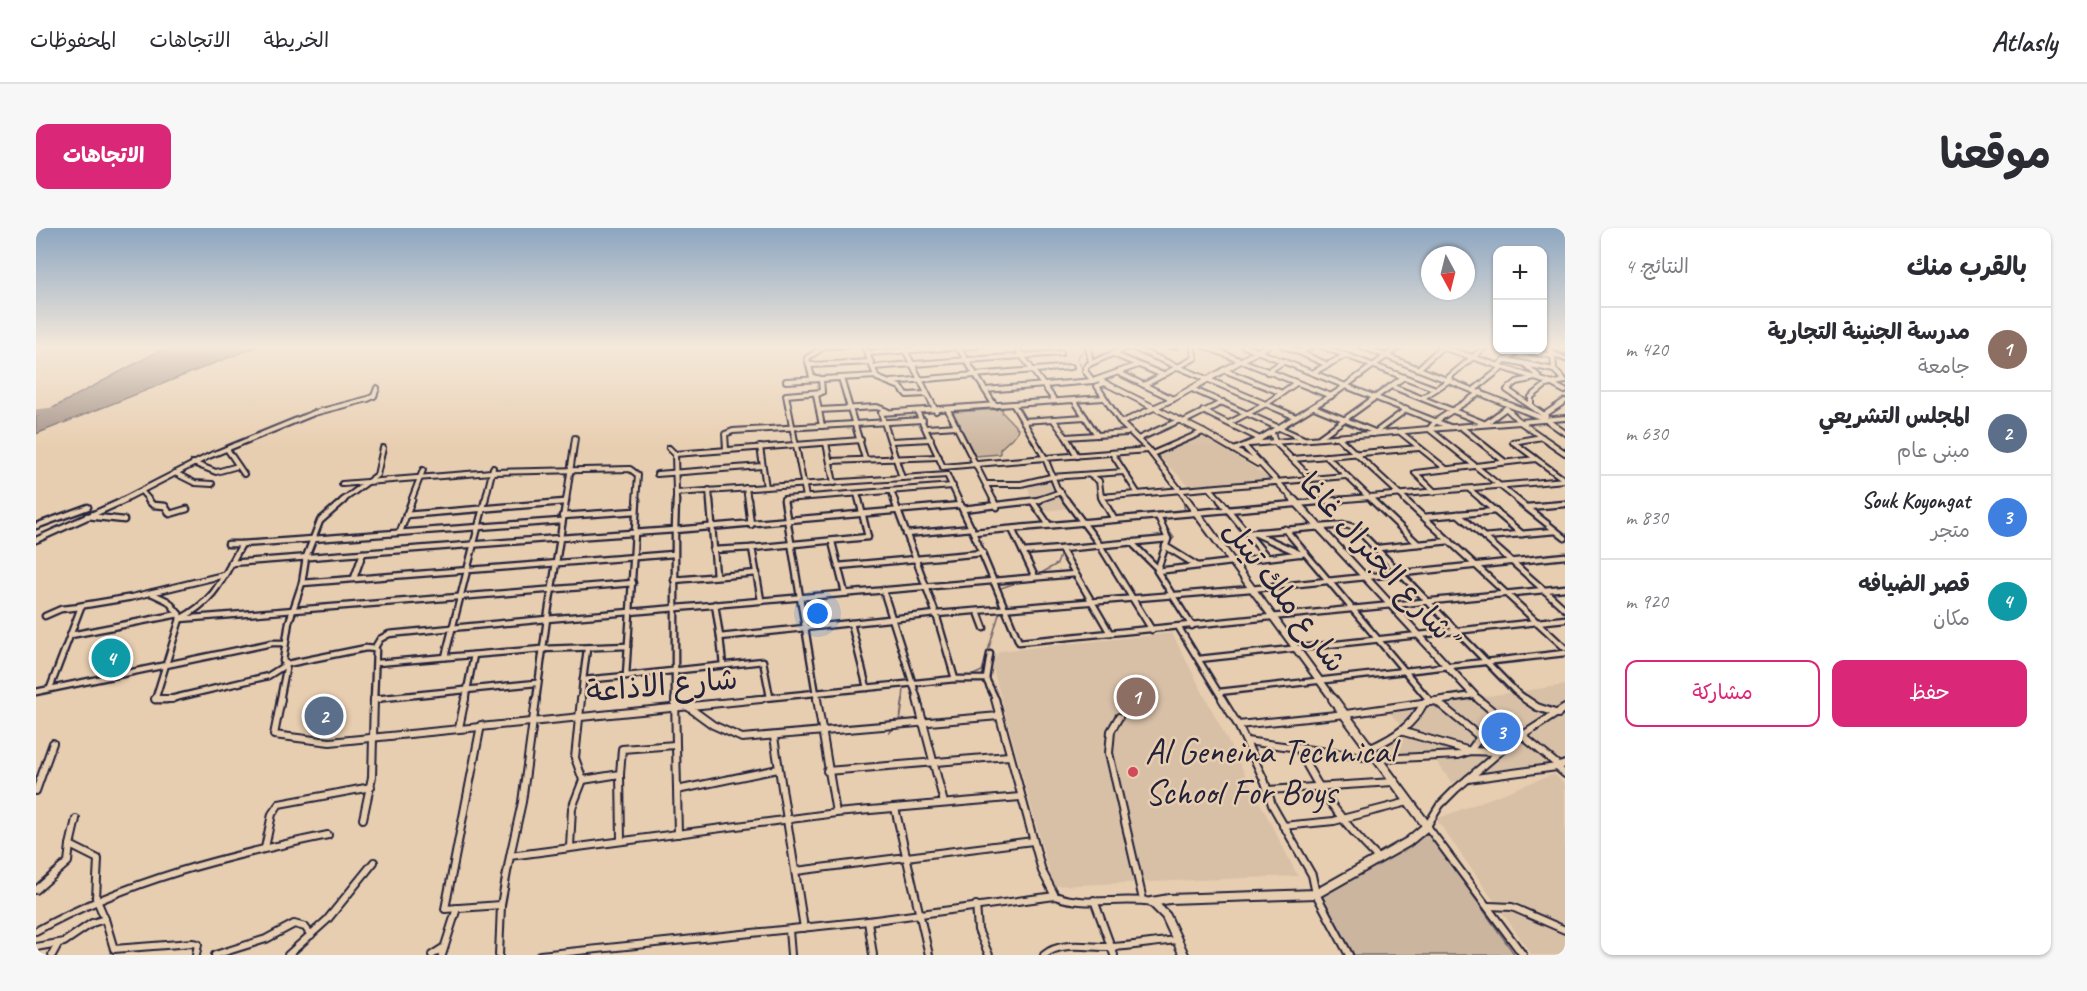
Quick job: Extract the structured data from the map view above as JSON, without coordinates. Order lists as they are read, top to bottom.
{
  "streets": {
    "main road": ["\"شارع الجنرال غاغا\"", "شارع ملك تيتل"],
    "street": ["شارع الاذاعة"]
  },
  "places": ["Al Geneina Technical School For Boys"],
  "north": "bottom",
  "page": {
    "header": "Atlasly",
    "nav": ["الخريطة", "الاتجاهات", "المحفوظات"],
    "title": "موقعنا",
    "buttons": [
      "الاتجاهات",
      ["حفظ", "مشاركة"]
    ],
    "heading": ["بالقرب منك", "النتائج: 4"],
    "map_buttons": ["+", "−"],
    "list": [
      {
        "mark": "1",
        "name": "مدرسة الجنينة التجارية",
        "note": "جامعة",
        "value": "420 m"
      },
      {
        "mark": "2",
        "name": "المجلس التشريعي",
        "note": "مبنى عام",
        "value": "630 m"
      },
      {
        "mark": "3",
        "name": "Souk Koyongat",
        "note": "متجر",
        "value": "830 m"
      },
      {
        "mark": "4",
        "name": "قصر الضيافه",
        "note": "مكان",
        "value": "920 m"
      }
    ],
    "pins": [
      "4",
      "1",
      "2",
      "3"
    ]
  }
}
